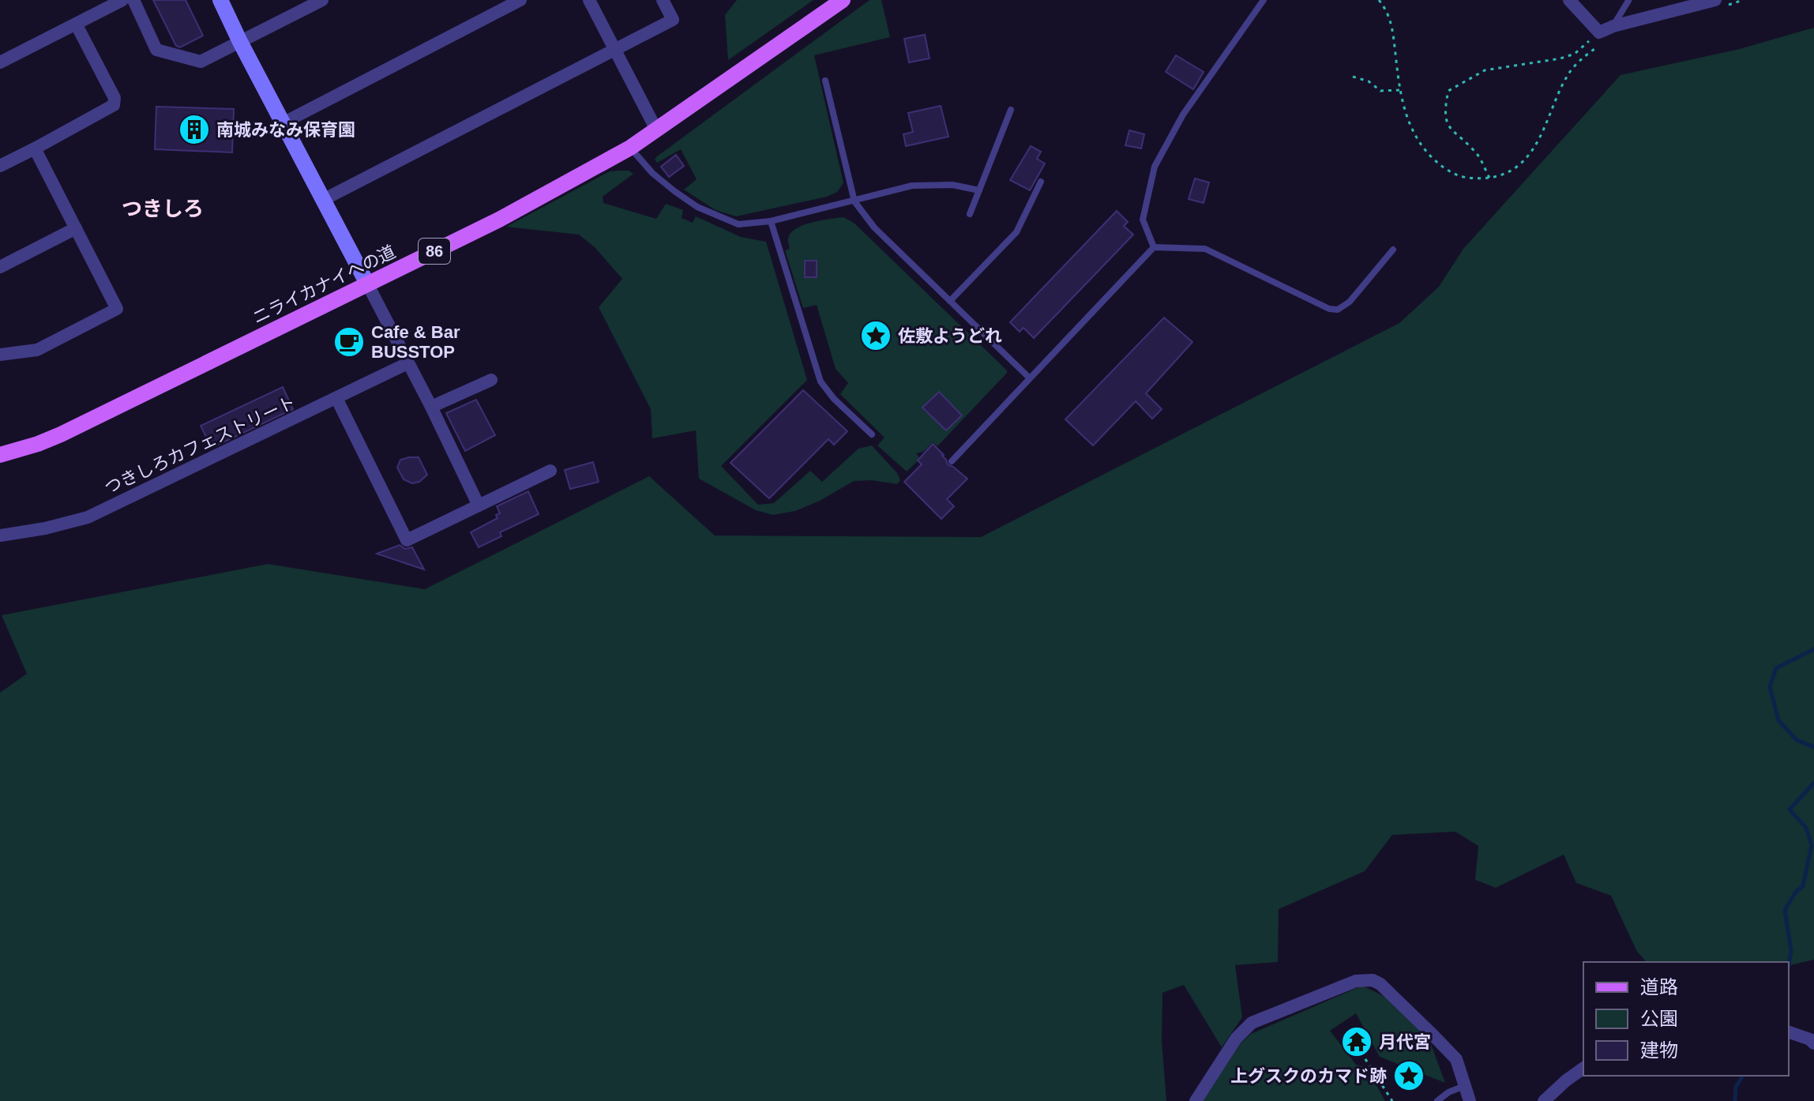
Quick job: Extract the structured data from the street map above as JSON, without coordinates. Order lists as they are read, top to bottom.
{
  "streets": {
    "main road": ["86", "ニライカナイへの道"],
    "street": ["つきしろカフェストリート"]
  },
  "districts": ["つきしろ"],
  "places": {
    "building": ["南城みなみ保育園"],
    "place": ["佐敷ようどれ", "上グスクのカマド跡"],
    "cafe": ["Cafe & Bar BUSSTOP"],
    "temple": ["月代宮"]
  },
  "legend": ["道路", "公園", "建物"]
}
